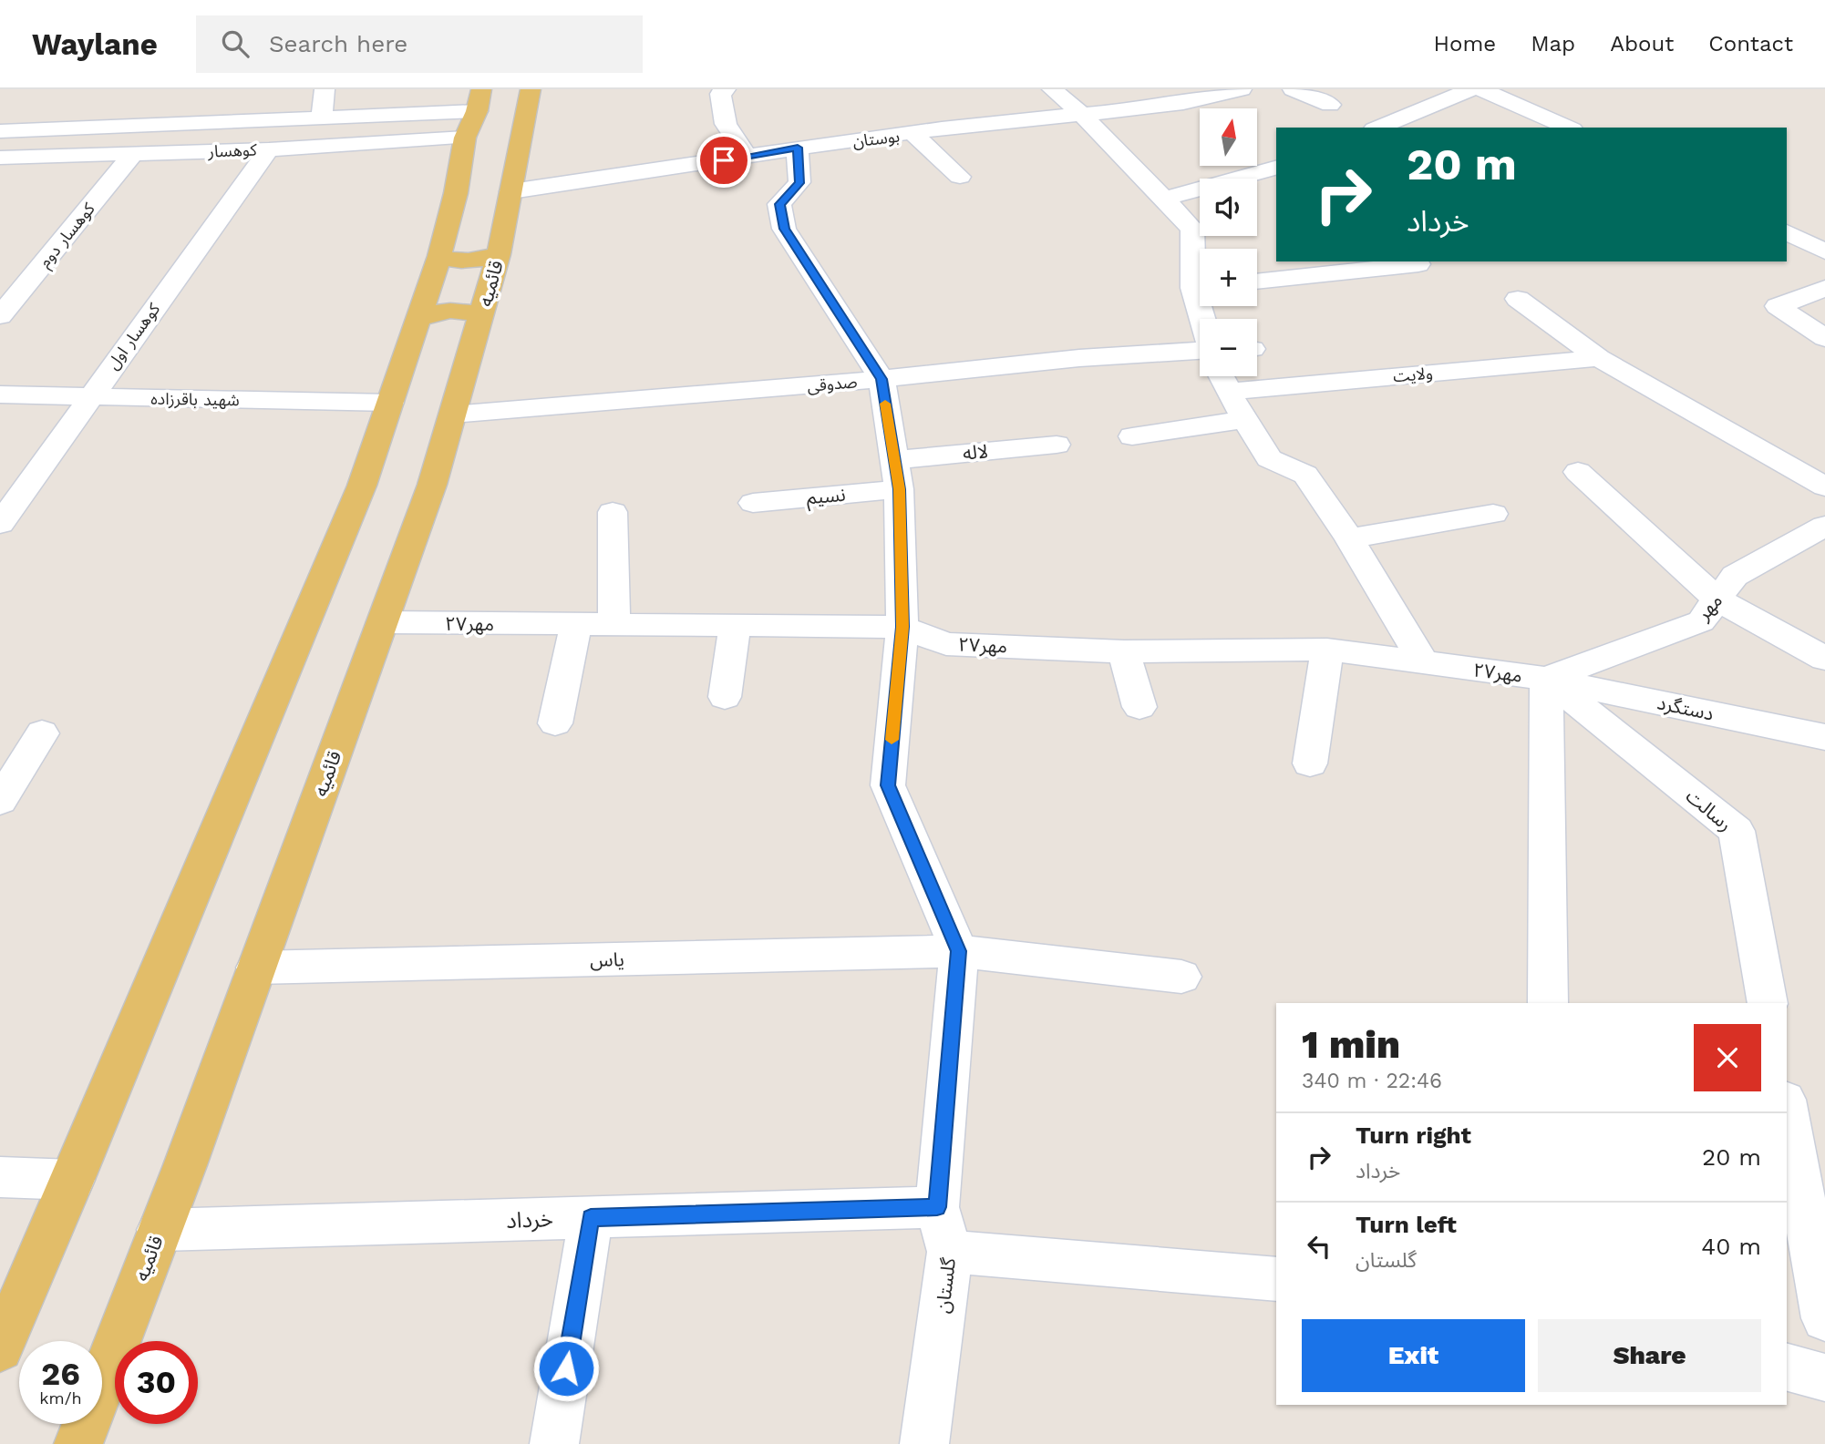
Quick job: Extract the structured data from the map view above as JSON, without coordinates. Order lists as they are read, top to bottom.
{
  "streets": {
    "main road": ["قائمیه"],
    "street": [
      "بوستان",
      "کوهسار",
      "کوهسار دوم",
      "کوهسار اول",
      "ولایت",
      "صدوقی",
      "شهید باقرزاده",
      "لاله",
      "نسیم",
      "مهر",
      "مهر۲۷",
      "دستگرد",
      "رسالت",
      "یاس",
      "خرداد",
      "گلستان"
    ]
  },
  "crossings": [
    ["بوستان", "قائمیه"],
    ["بوستان", "گلستان"],
    ["کوهسار", "کوهسار دوم"],
    ["کوهسار", "کوهسار اول"],
    ["قائمیه", "صدوقی"],
    ["قائمیه", "مهر۲۷"],
    ["قائمیه", "یاس"],
    ["قائمیه", "خرداد"],
    ["کوهسار اول", "شهید باقرزاده"],
    ["صدوقی", "گلستان"],
    ["لاله", "نسیم"],
    ["لاله", "گلستان"],
    ["نسیم", "گلستان"],
    ["مهر", "مهر۲۷"],
    ["مهر", "دستگرد"],
    ["مهر", "رسالت"],
    ["مهر۲۷", "دستگرد"],
    ["مهر۲۷", "رسالت"],
    ["مهر۲۷", "گلستان"],
    ["دستگرد", "رسالت"],
    ["یاس", "گلستان"],
    ["خرداد", "گلستان"]
  ],
  "north": "top",
  "page": {
    "header": "Waylane",
    "search": "Search here",
    "nav": [
      "Home",
      "Map",
      "About",
      "Contact"
    ],
    "map_buttons": ["+", "−"],
    "turn": ["20 m", "خرداد"],
    "heading": ["1 min", "340 m · 22:46"],
    "list": [
      {
        "name": "Turn right",
        "note": "خرداد",
        "value": "20 m"
      },
      {
        "name": "Turn left",
        "note": "گلستان",
        "value": "40 m"
      }
    ],
    "buttons": ["Exit", "Share"],
    "speed": "26 km/h",
    "limit": "30"
  }
}
